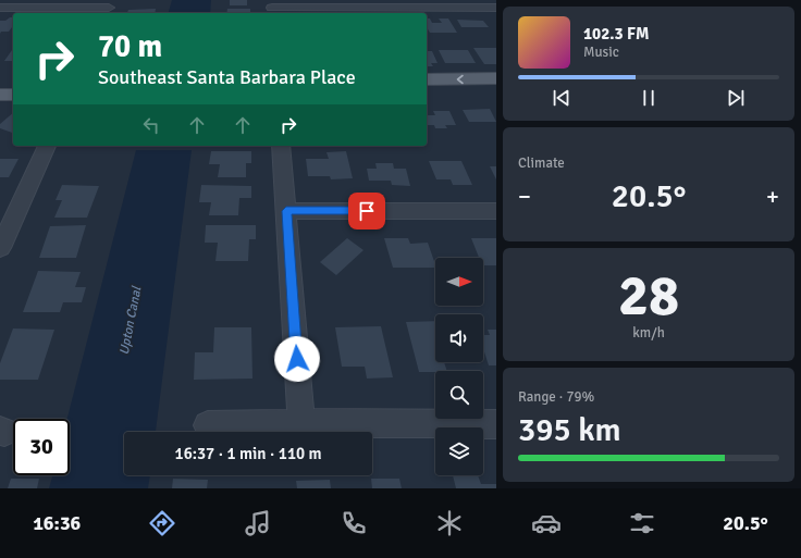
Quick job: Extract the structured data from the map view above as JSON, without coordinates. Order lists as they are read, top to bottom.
{
  "water": ["Upton Canal"],
  "north": "right",
  "page": {
    "turn": ["70 m", "Southeast Santa Barbara Place"],
    "song": ["102.3 FM", "Music"],
    "tile": [
      "Climate",
      ["28", "km/h"],
      ["Range · 79%", "395 km"]
    ],
    "heat": ["−", "20.5°", "+"],
    "limit": "30",
    "trip": "16:37 · 1 min · 110 m",
    "tabs": ["16:36", "20.5°"]
  }
}
